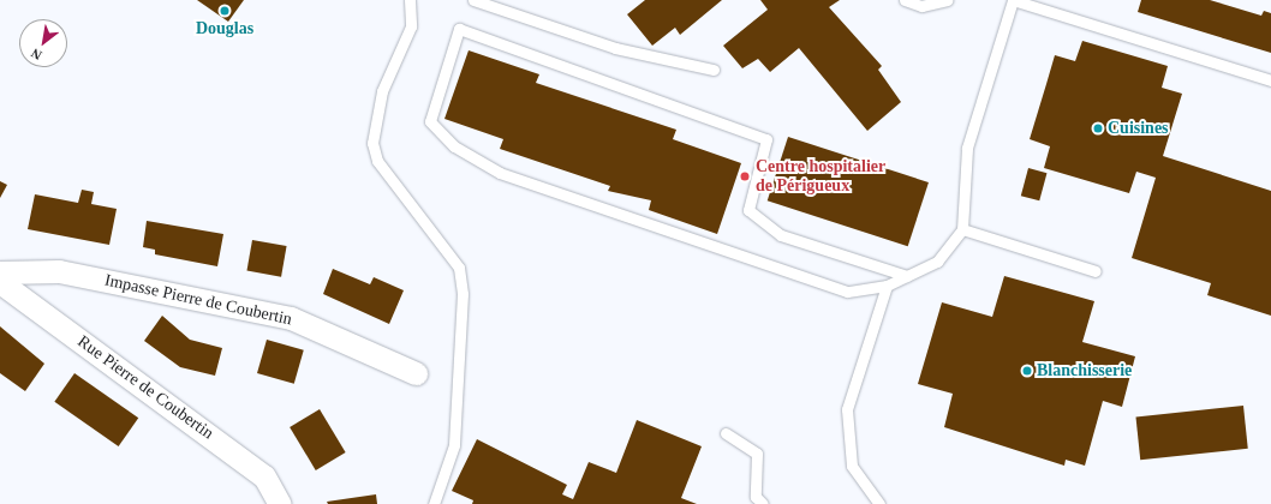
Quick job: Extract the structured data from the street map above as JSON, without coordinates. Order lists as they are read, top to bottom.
{
  "streets": {
    "street": ["Impasse Pierre de Coubertin", "Rue Pierre de Coubertin"]
  },
  "places": [
    "Douglas",
    "Cuisines",
    "Centre hospitalier de Périgueux",
    "Blanchisserie"
  ],
  "north": "bottom left"
}
